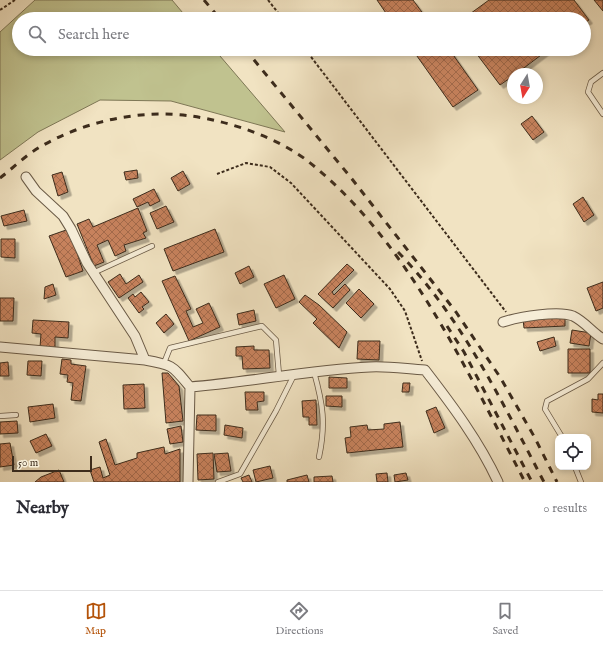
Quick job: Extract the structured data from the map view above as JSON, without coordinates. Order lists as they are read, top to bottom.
{
  "scale_bar": "50 m",
  "north": "bottom",
  "page": {
    "search": "Search here",
    "scale": "50 m",
    "heading": ["Nearby", "0 results"],
    "nav": ["Map", "Directions", "Saved"]
  }
}
